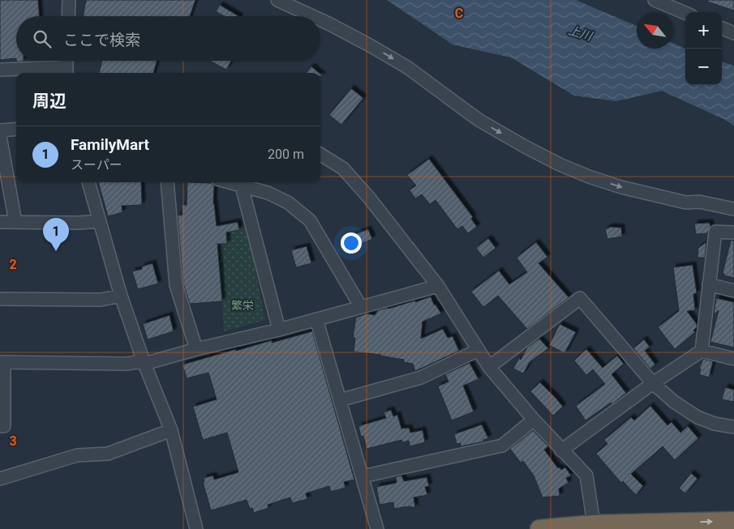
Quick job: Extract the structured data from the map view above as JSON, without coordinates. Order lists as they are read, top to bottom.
{
  "water": ["上川"],
  "parks": ["繁栄"],
  "north": "top left",
  "page": {
    "map_buttons": ["+", "−"],
    "search": "ここで検索",
    "heading": "周辺",
    "list": [
      {
        "mark": "1",
        "name": "FamilyMart",
        "note": "スーパー",
        "value": "200 m"
      }
    ],
    "pins": "1"
  },
  "grid": {
    "columns": ["C"],
    "rows": ["2", "3"]
  }
}
